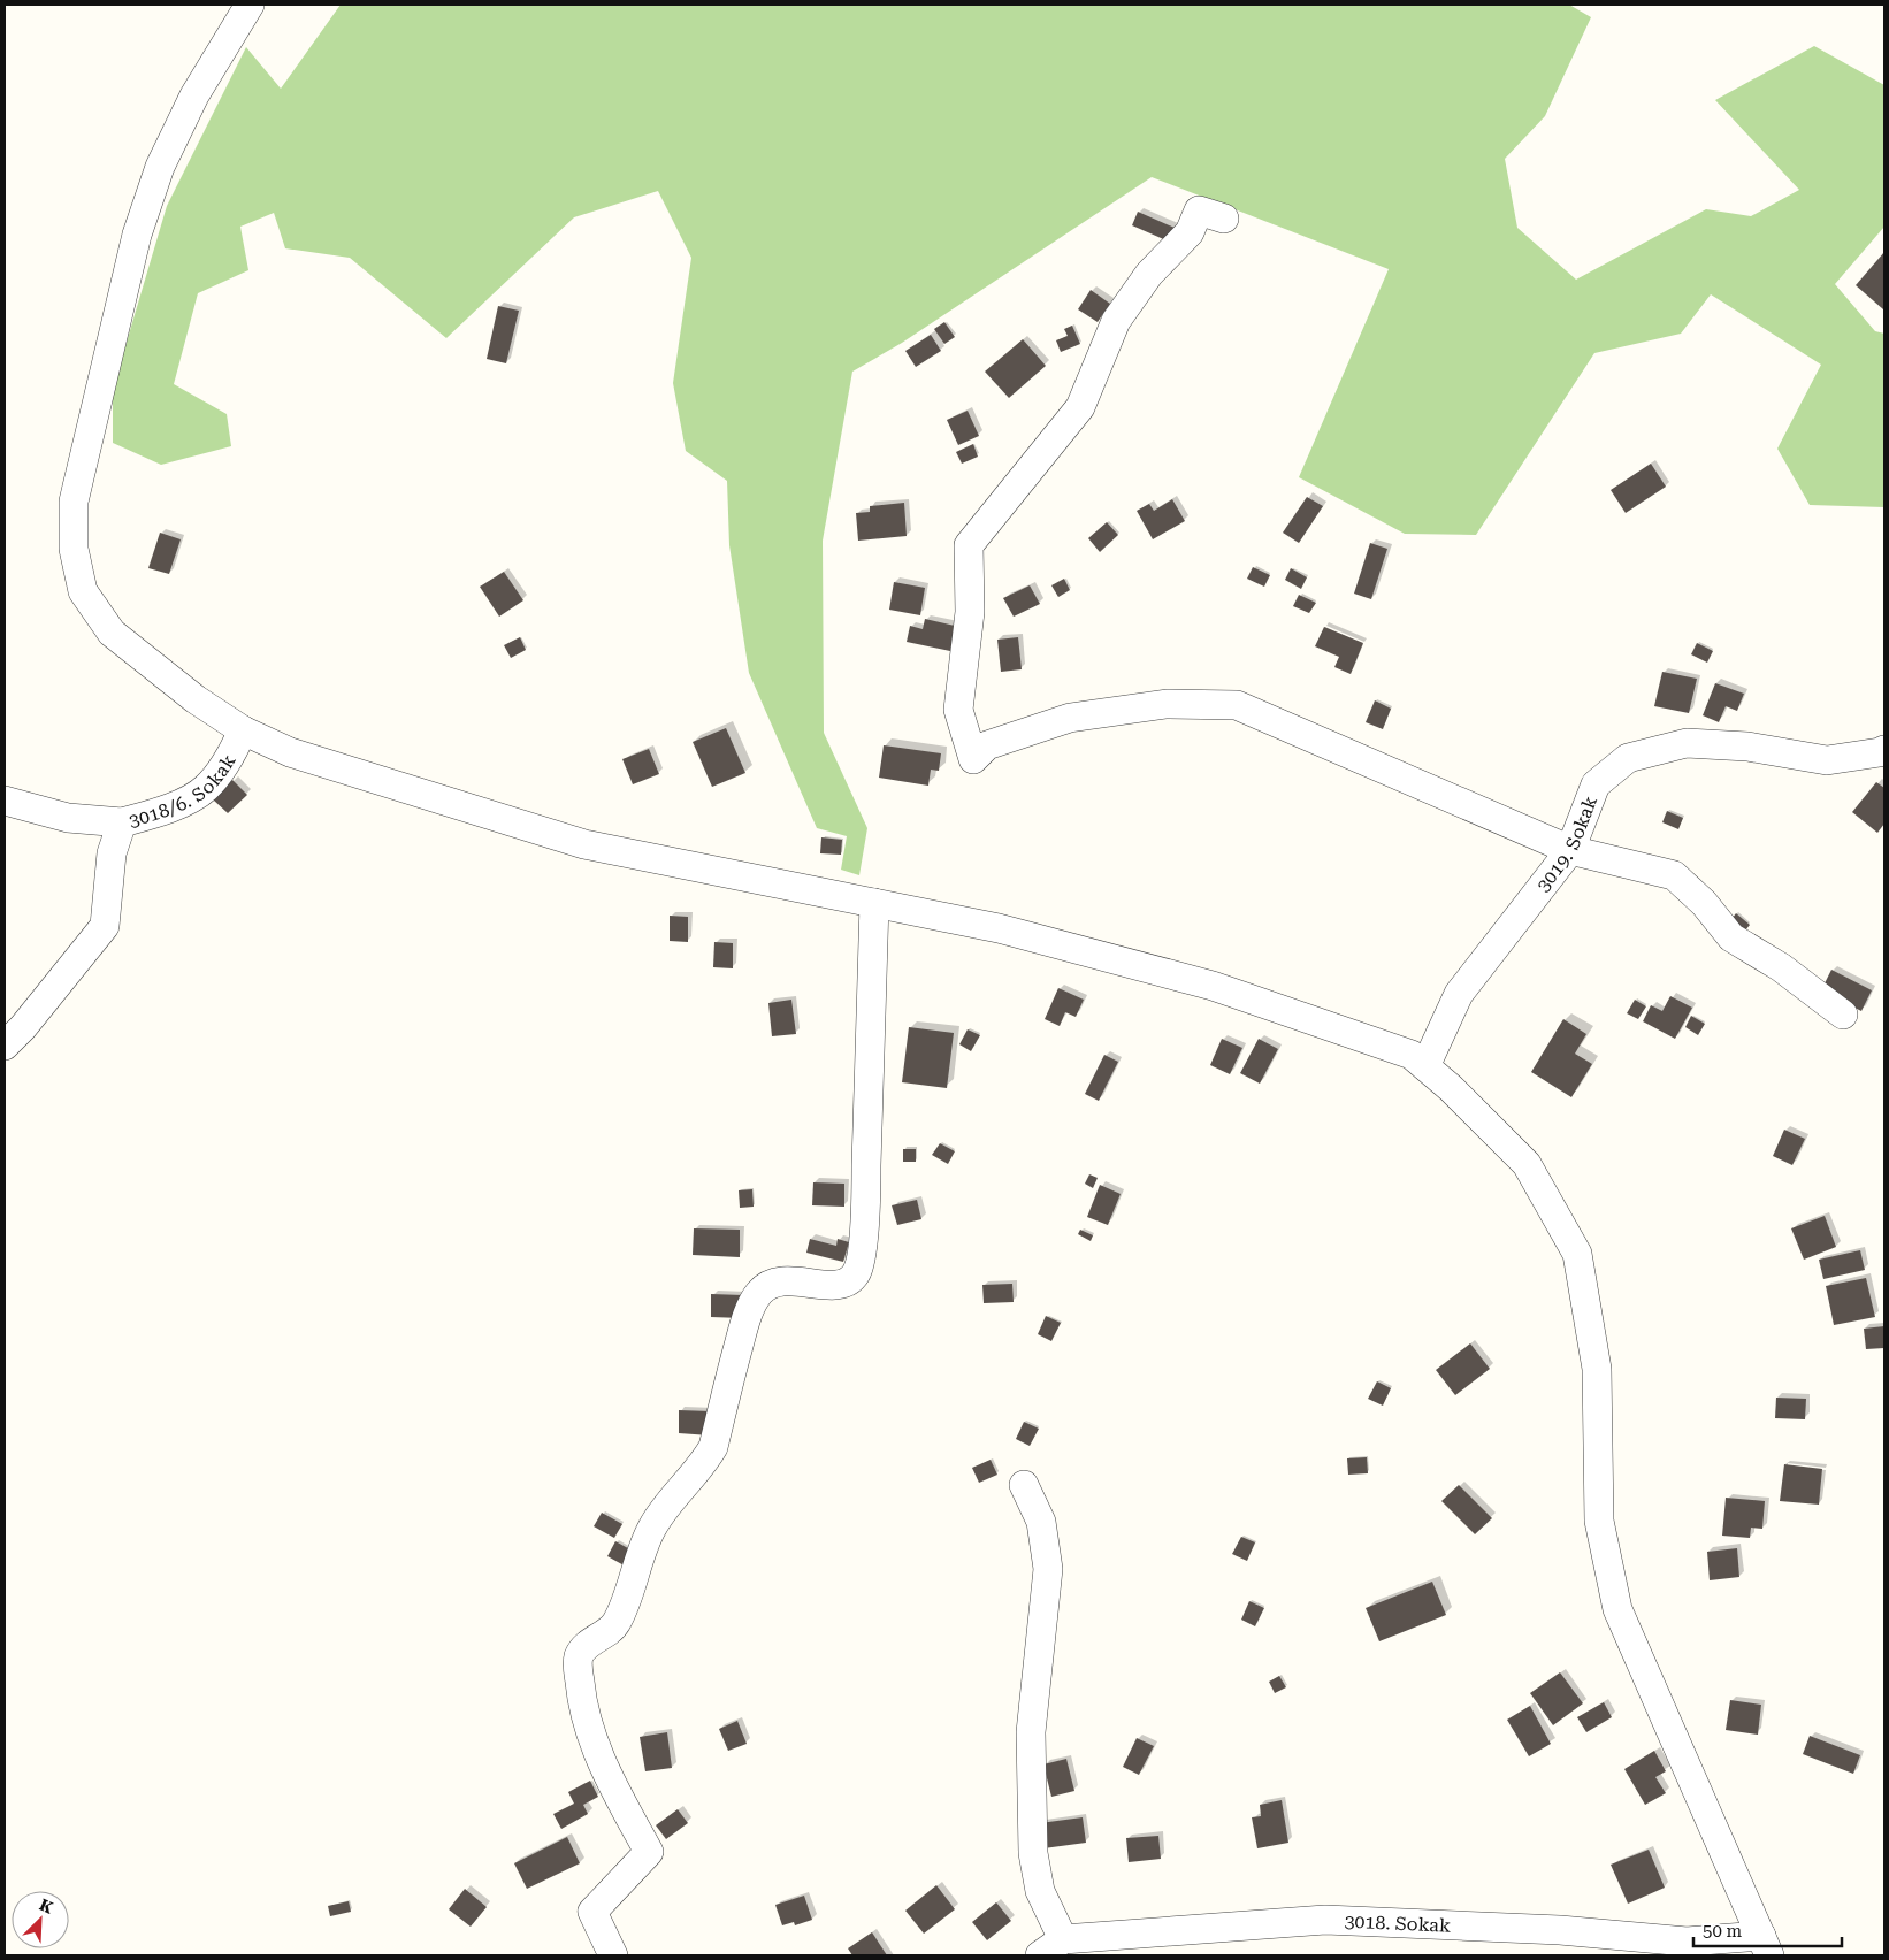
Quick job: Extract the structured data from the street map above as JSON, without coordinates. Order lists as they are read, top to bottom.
{
  "streets": {
    "street": ["3018/6. Sokak", "3019. Sokak", "3018. Sokak"]
  },
  "scale_bar": "50 m",
  "north": "top right"
}
